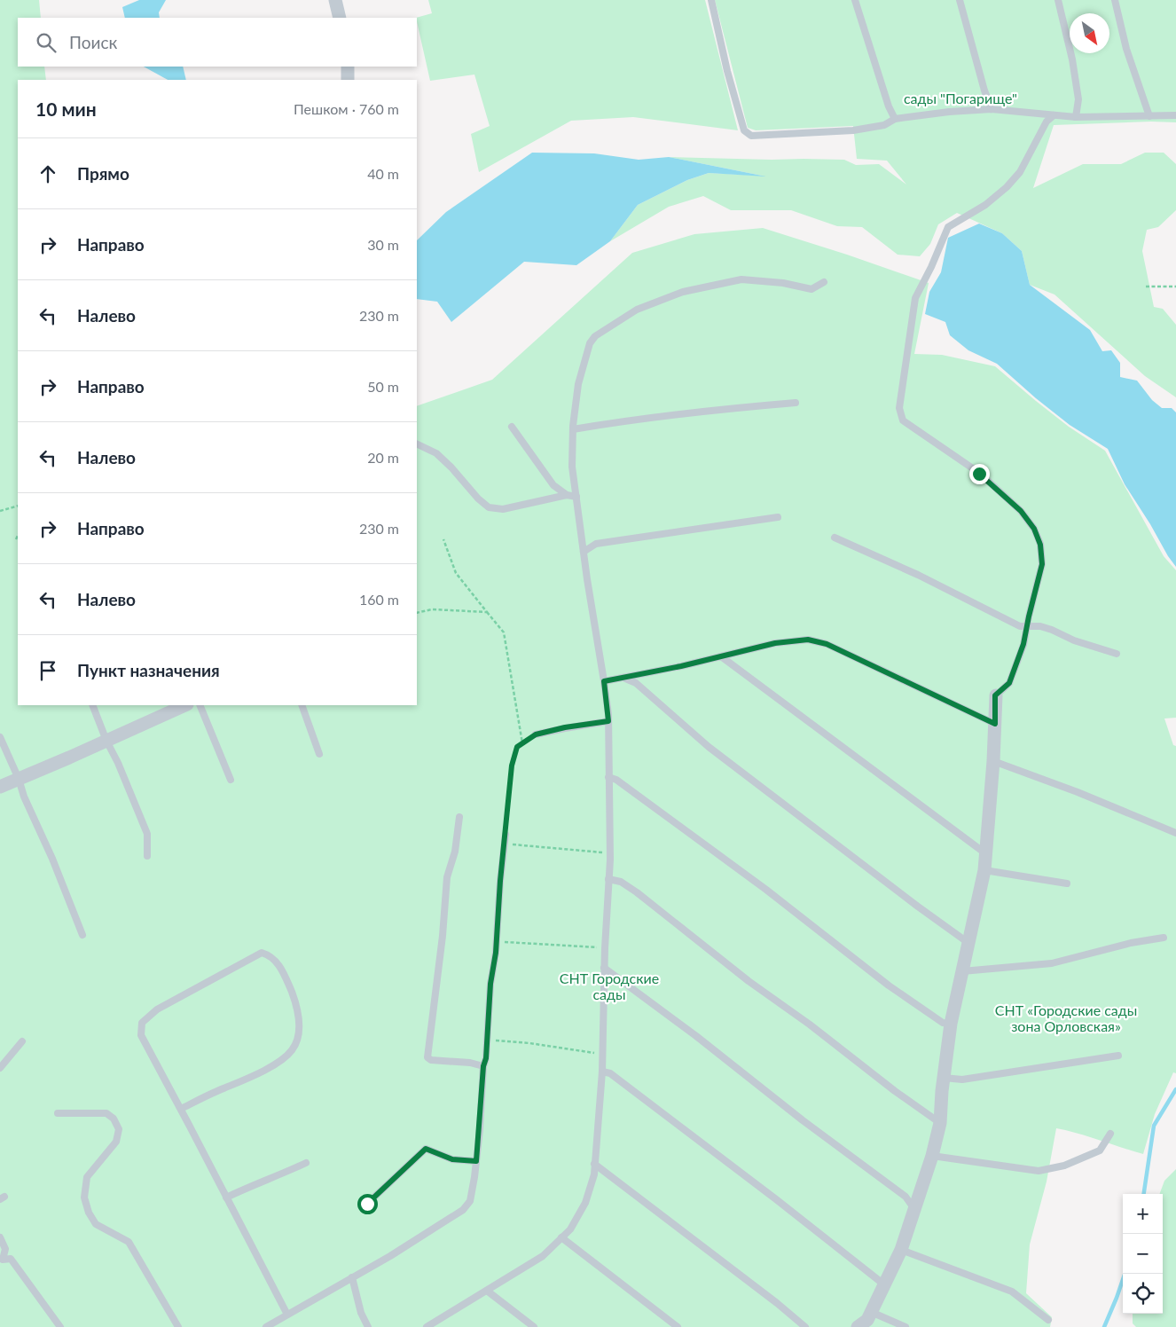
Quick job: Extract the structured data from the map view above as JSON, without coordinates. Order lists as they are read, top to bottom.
{
  "parks": ["сады \"Погарище\"", "СНТ Городские сады", "СНТ «Городские сады зона Орловская»"],
  "north": "bottom right",
  "page": {
    "search": "Поиск",
    "heading": ["10 мин", "Пешком · 760 m"],
    "list": [
      ["Прямо", "40 m"],
      ["Направо", "30 m"],
      ["Налево", "230 m"],
      ["Направо", "50 m"],
      ["Налево", "20 m"],
      ["Направо", "230 m"],
      ["Налево", "160 m"],
      "Пункт назначения"
    ],
    "map_buttons": ["+", "−"]
  }
}
